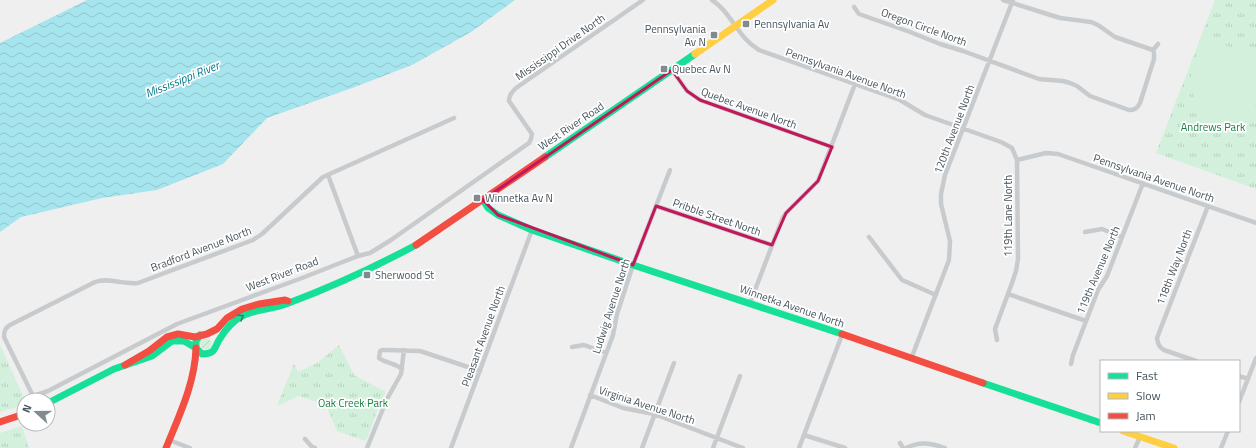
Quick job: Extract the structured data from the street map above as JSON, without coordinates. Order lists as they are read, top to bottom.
{
  "streets": {
    "street": [
      "Oregon Circle North",
      "Mississippi Drive North",
      "Pennsylvania Avenue North",
      "Quebec Avenue North",
      "West River Road",
      "120th Avenue North",
      "119th Lane North",
      "Pribble Street North",
      "Bradford Avenue North",
      "118th Way North",
      "119th Avenue North",
      "Ludwig Avenue North",
      "Winnetka Avenue North",
      "Pleasant Avenue North",
      "Virginia Avenue North"
    ]
  },
  "crossings": [
    ["Oregon Circle North", "120th Avenue North"],
    ["Mississippi Drive North", "West River Road"],
    ["Pennsylvania Avenue North", "West River Road"],
    ["Pennsylvania Avenue North", "120th Avenue North"],
    ["Pennsylvania Avenue North", "119th Lane North"],
    ["Pennsylvania Avenue North", "118th Way North"],
    ["Pennsylvania Avenue North", "119th Avenue North"],
    ["Quebec Avenue North", "West River Road"],
    ["West River Road", "Winnetka Avenue North"],
    ["120th Avenue North", "Winnetka Avenue North"],
    ["Pribble Street North", "Ludwig Avenue North"],
    ["Ludwig Avenue North", "Winnetka Avenue North"],
    ["Ludwig Avenue North", "Virginia Avenue North"],
    ["Winnetka Avenue North", "Pleasant Avenue North"]
  ],
  "water": ["Mississippi River"],
  "parks": ["Andrews Park", "Oak Creek Park"],
  "places": {
    "transit": [
      "Pennsylvania Av",
      "Pennsylvania Av N",
      "Quebec Av N",
      "Winnetka Av N",
      "Sherwood St"
    ]
  },
  "legend": ["Fast", "Slow", "Jam"],
  "north": "left"
}
